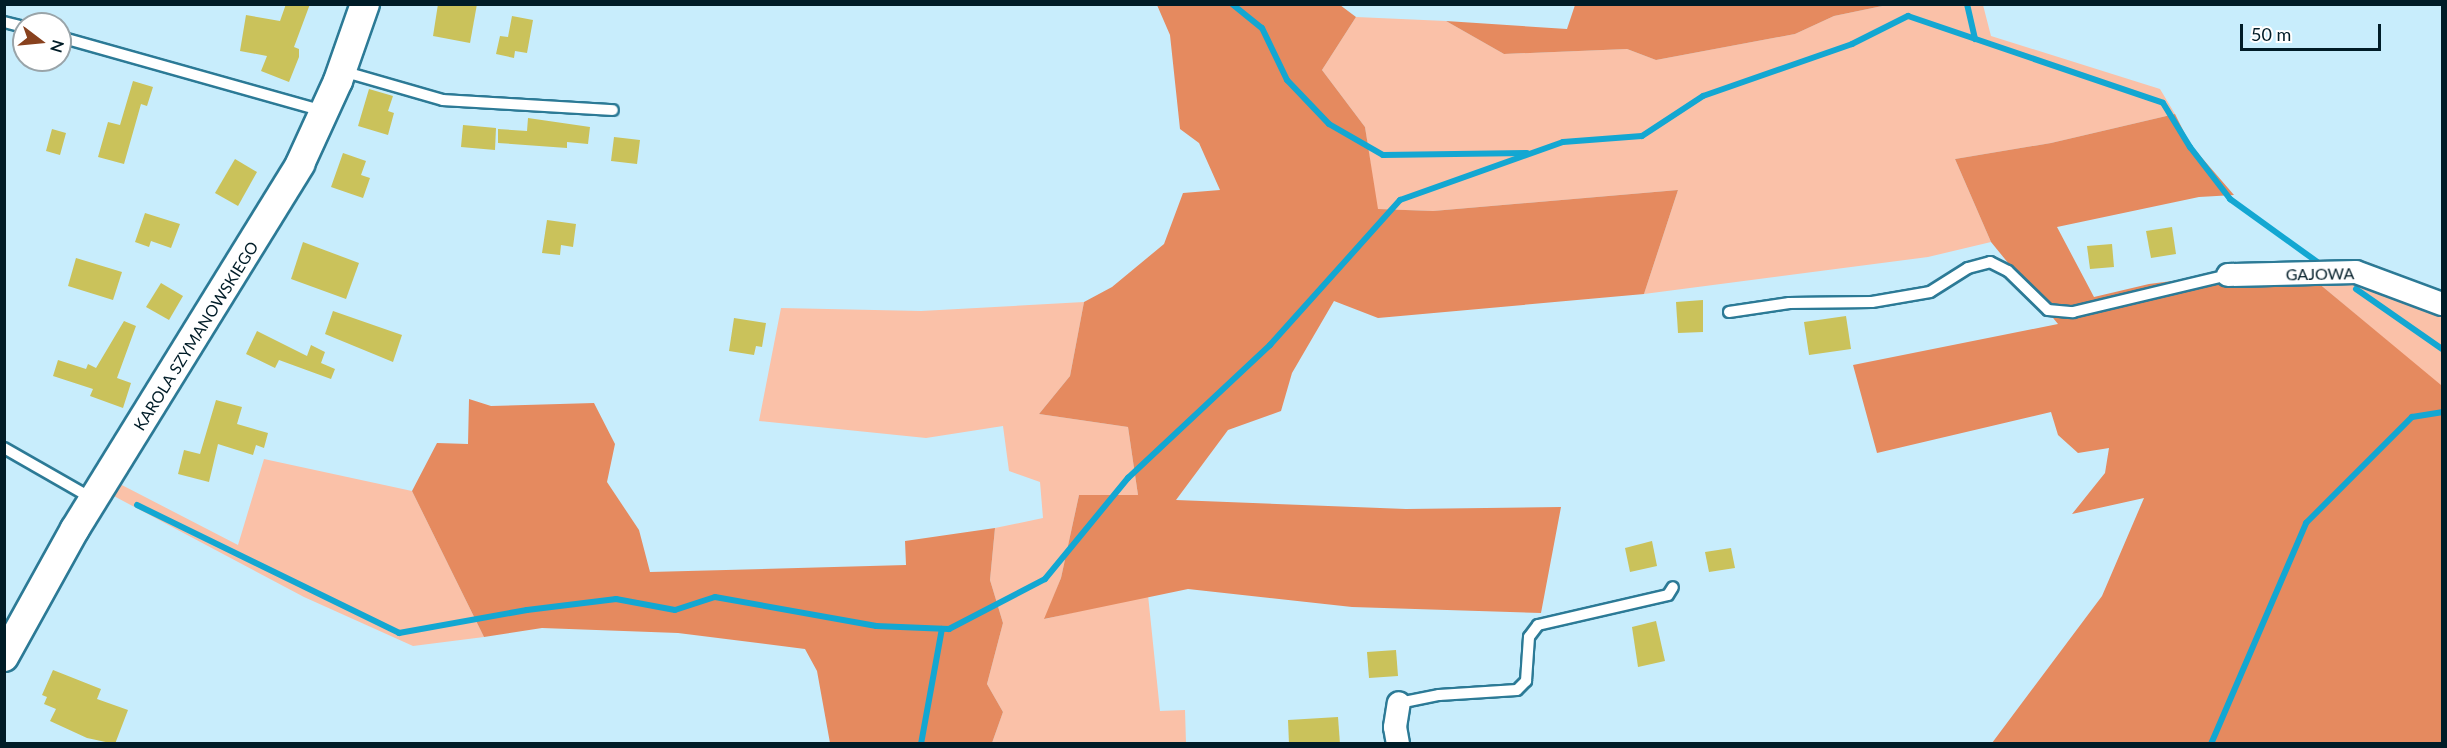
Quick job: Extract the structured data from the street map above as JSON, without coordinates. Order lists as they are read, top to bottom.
{
  "streets": {
    "street": ["GAJOWA", "KAROLA SZYMANOWSKIEGO"]
  },
  "scale_bar": "50 m",
  "north": "right"
}
